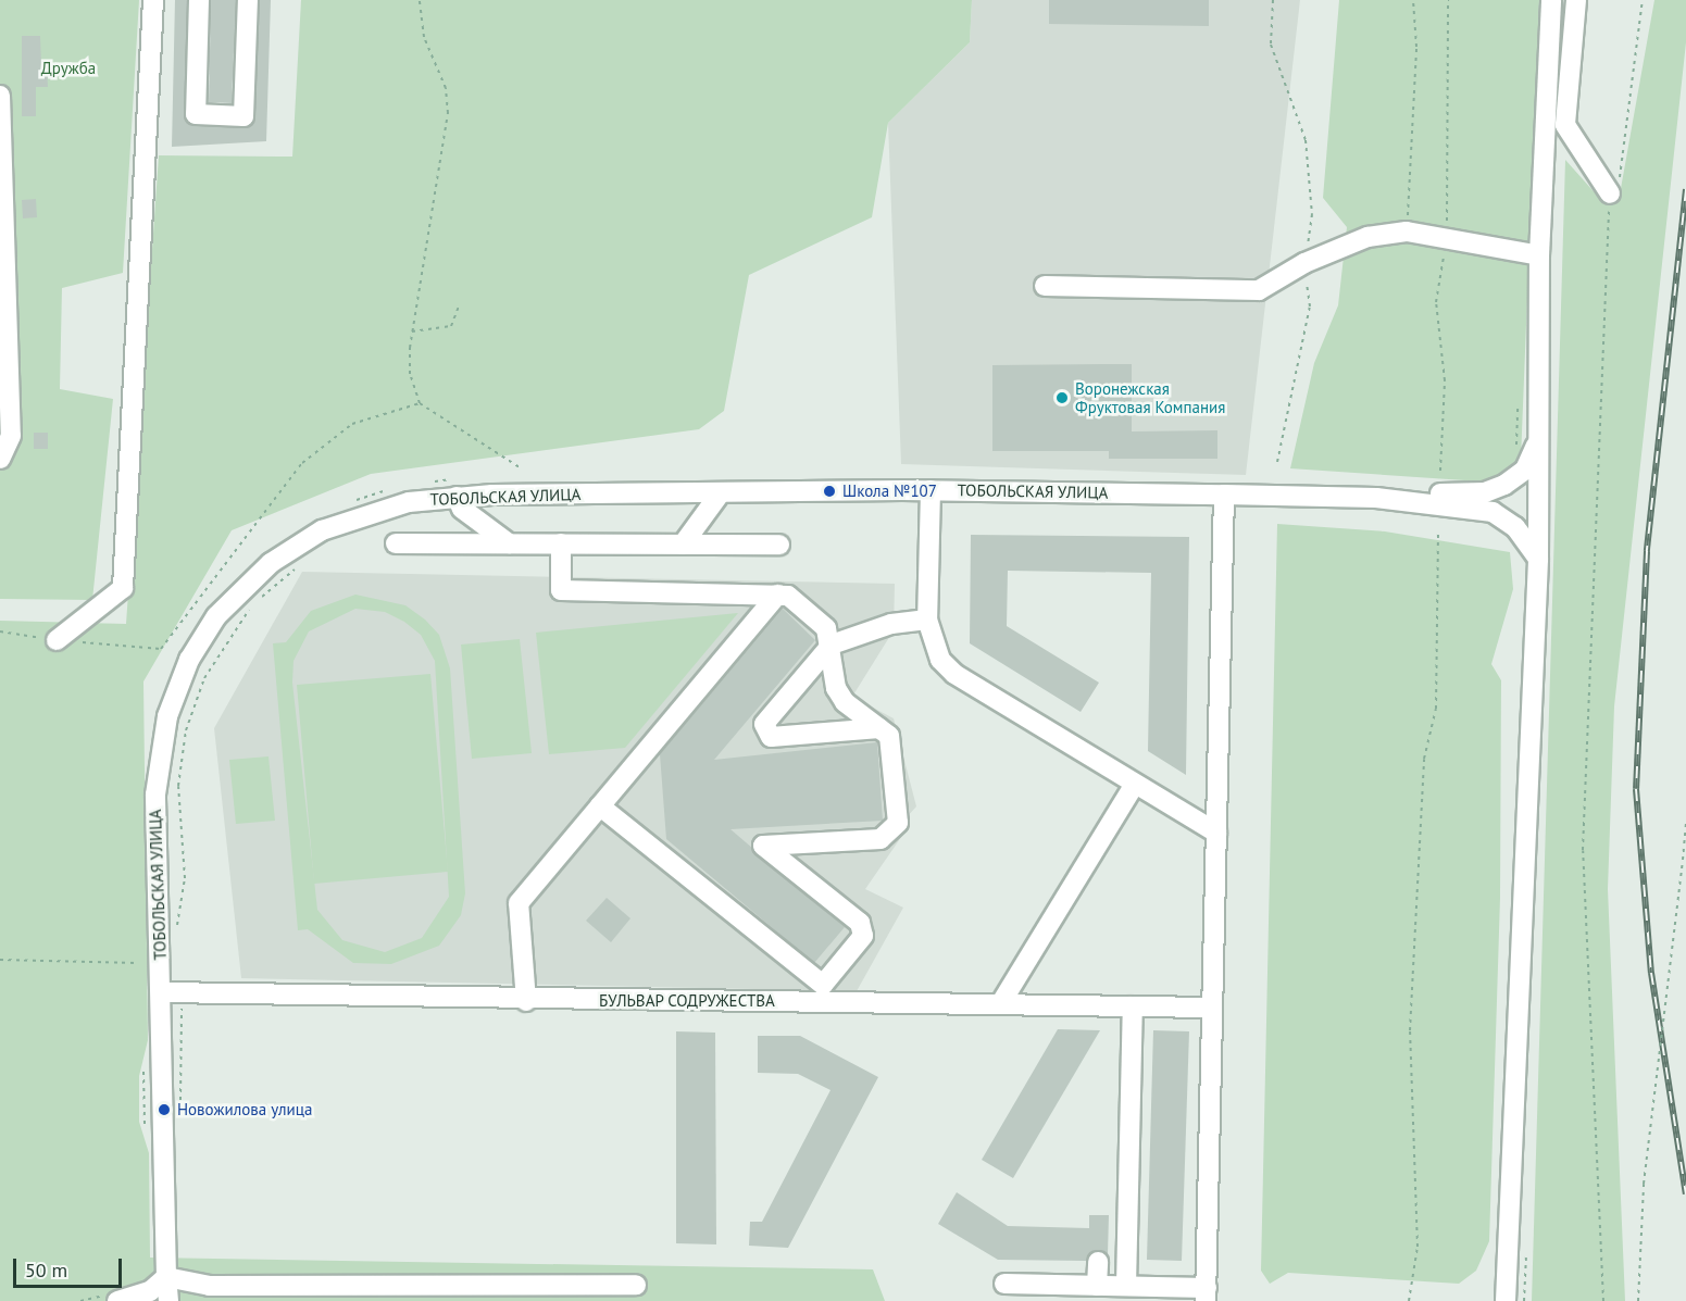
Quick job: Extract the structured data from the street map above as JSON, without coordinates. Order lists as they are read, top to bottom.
{
  "streets": {
    "street": ["ТОБОЛЬСКАЯ УЛИЦА", "БУЛЬВАР СОДРУЖЕСТВА"]
  },
  "crossings": [
    ["ТОБОЛЬСКАЯ УЛИЦА", "БУЛЬВАР СОДРУЖЕСТВА"]
  ],
  "parks": ["Дружба"],
  "places": ["Воронежская Фруктовая Компания", "Школа №107", "Новожилова улица"],
  "scale_bar": "50 m"
}
